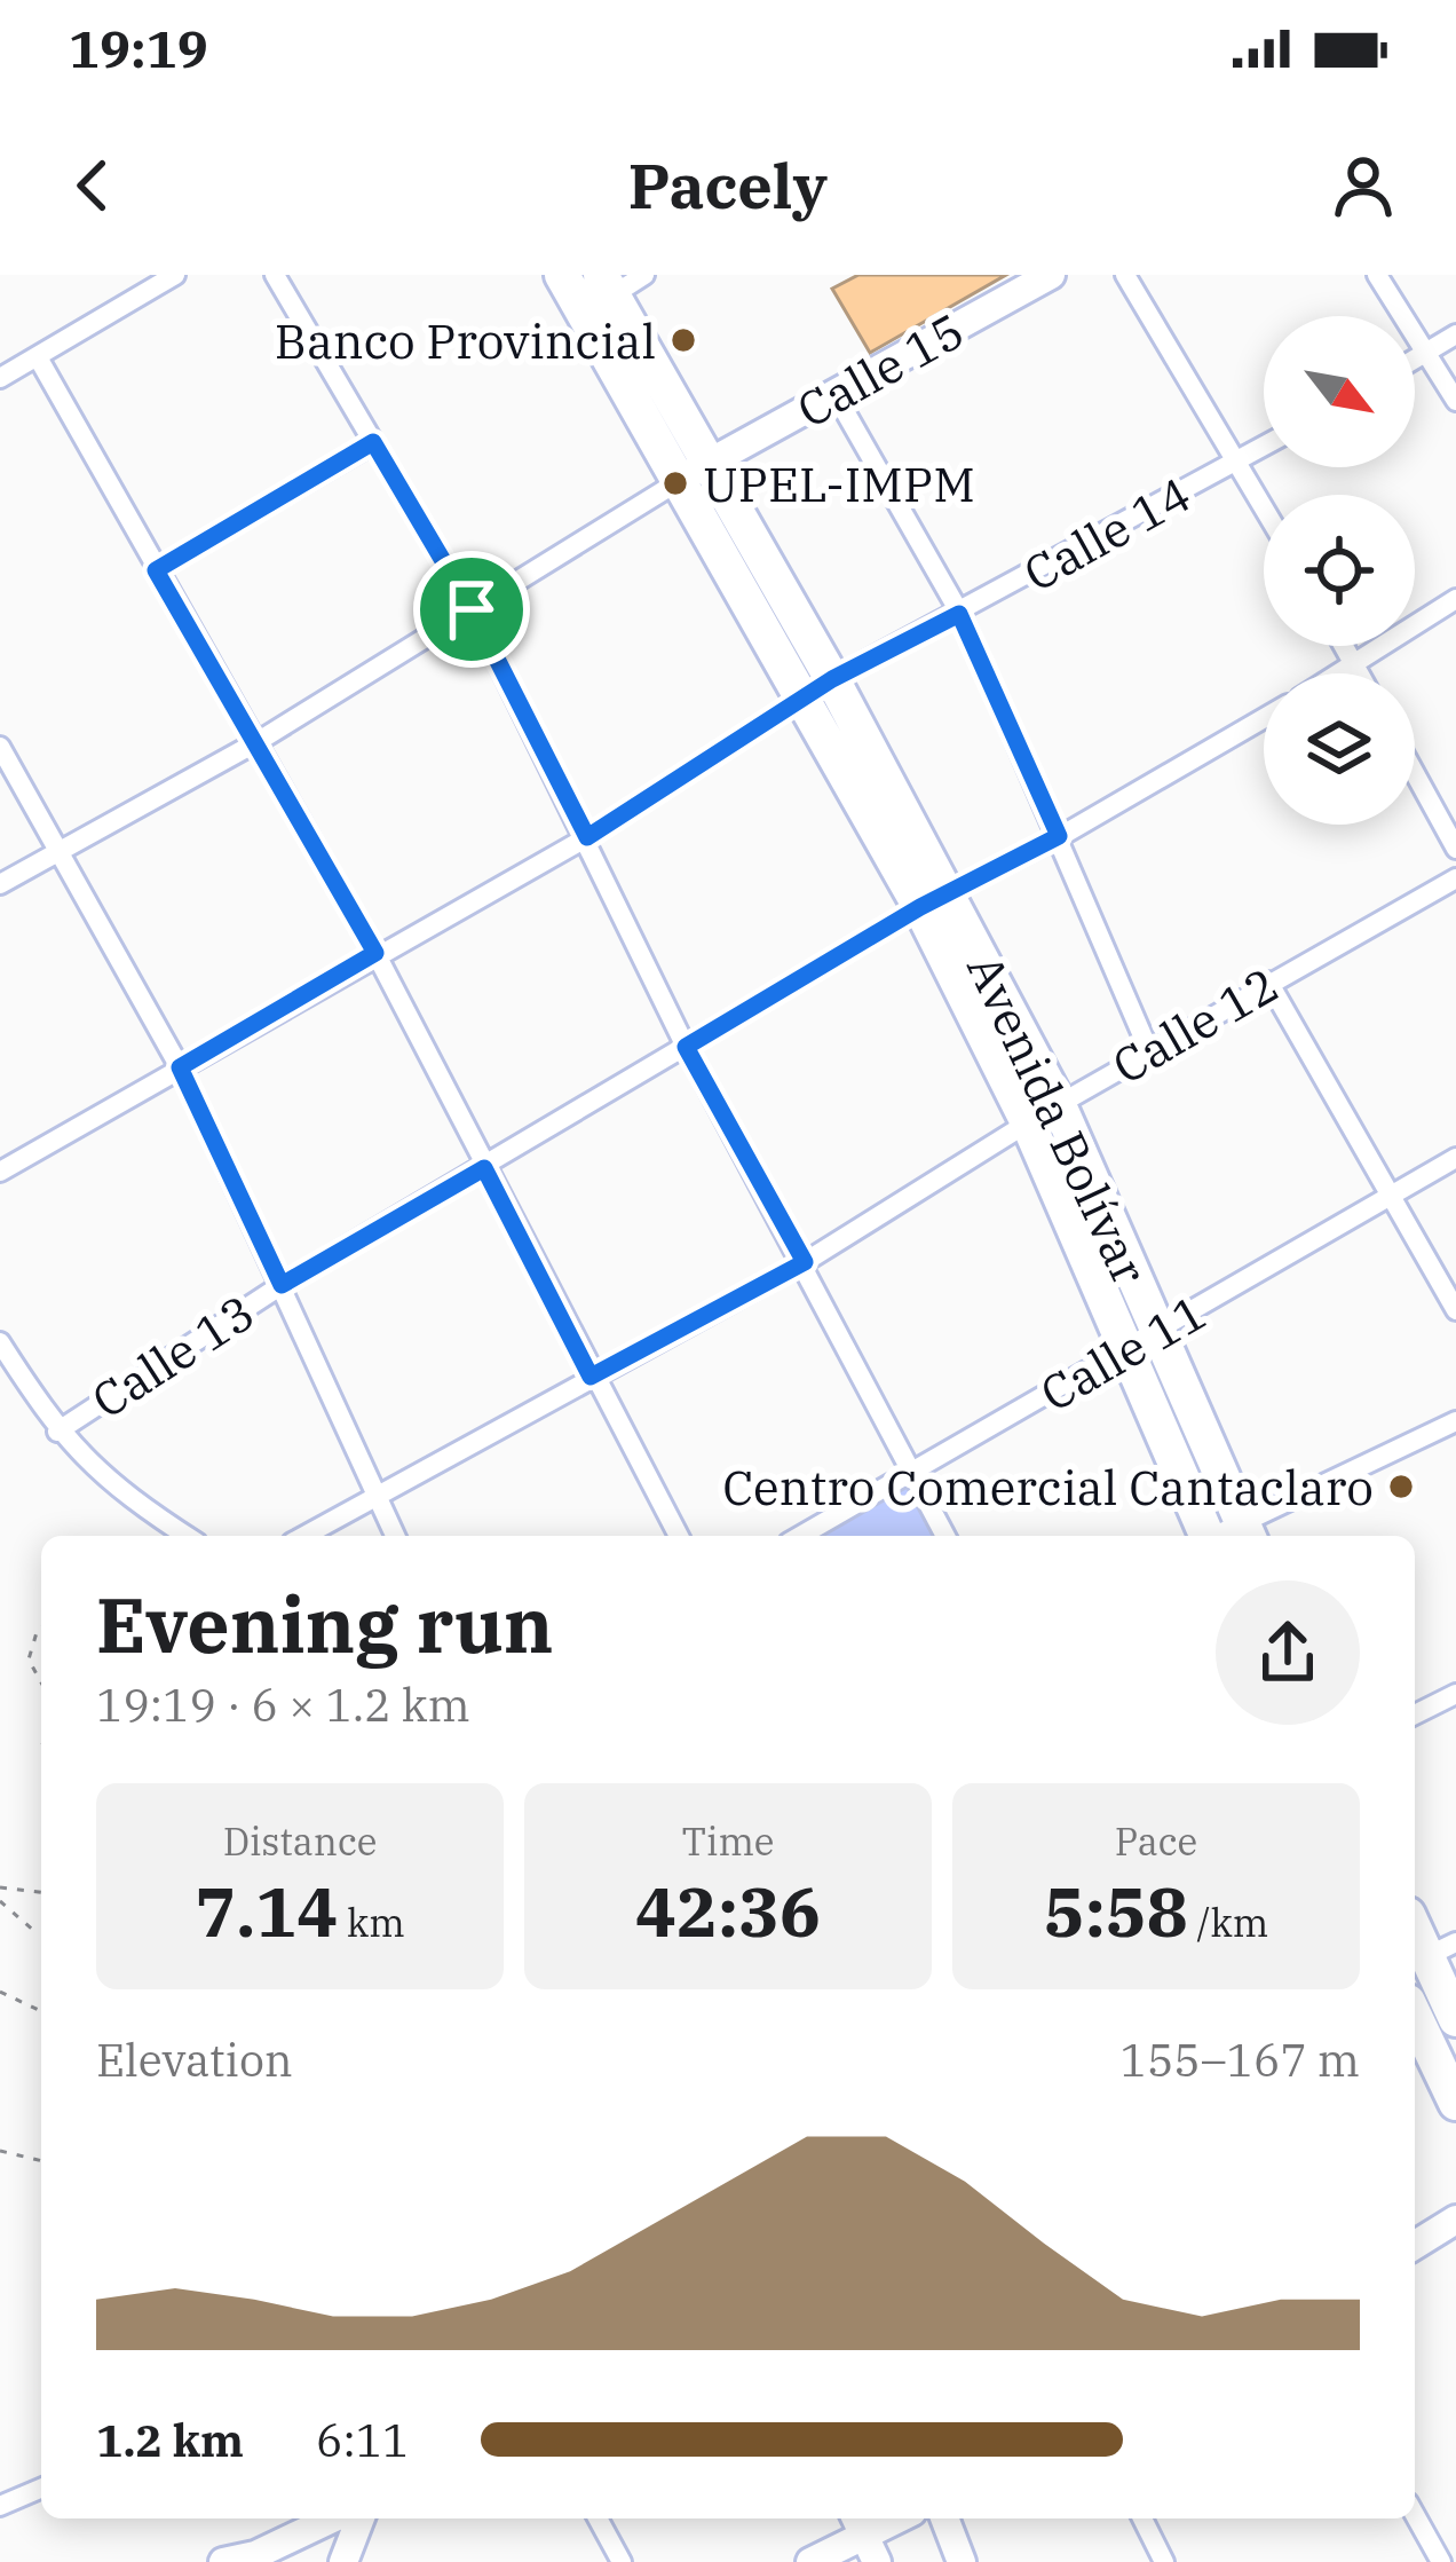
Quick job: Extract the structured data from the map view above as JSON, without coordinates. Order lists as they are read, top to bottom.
{
  "streets": {
    "highway": ["Avenida Bolívar"],
    "main road": ["Calle 15"],
    "street": [
      "Calle 14",
      "Calle 12",
      "Calle 11",
      "Calle 13"
    ]
  },
  "crossings": [
    ["Calle 15", "Avenida Bolívar"],
    ["Calle 14", "Avenida Bolívar"],
    ["Calle 12", "Avenida Bolívar"],
    ["Avenida Bolívar", "Calle 11"],
    ["Avenida Bolívar", "Calle 13"]
  ],
  "places": ["Banco Provincial", "UPEL-IMPM", "Centro Comercial Cantaclaro"],
  "north": "bottom right",
  "page": {
    "status": "19:19",
    "header": "Pacely",
    "heading": ["Evening run", "19:19 · 6 × 1.2 km"],
    "stats": [
      ["Distance", "7.14 km"],
      ["Time", "42:36"],
      ["Pace", "5:58 /km"]
    ],
    "chart": ["Elevation", "155–167 m"],
    "list": [
      {
        "name": "1.2 km",
        "note": "6:11"
      }
    ]
  }
}
